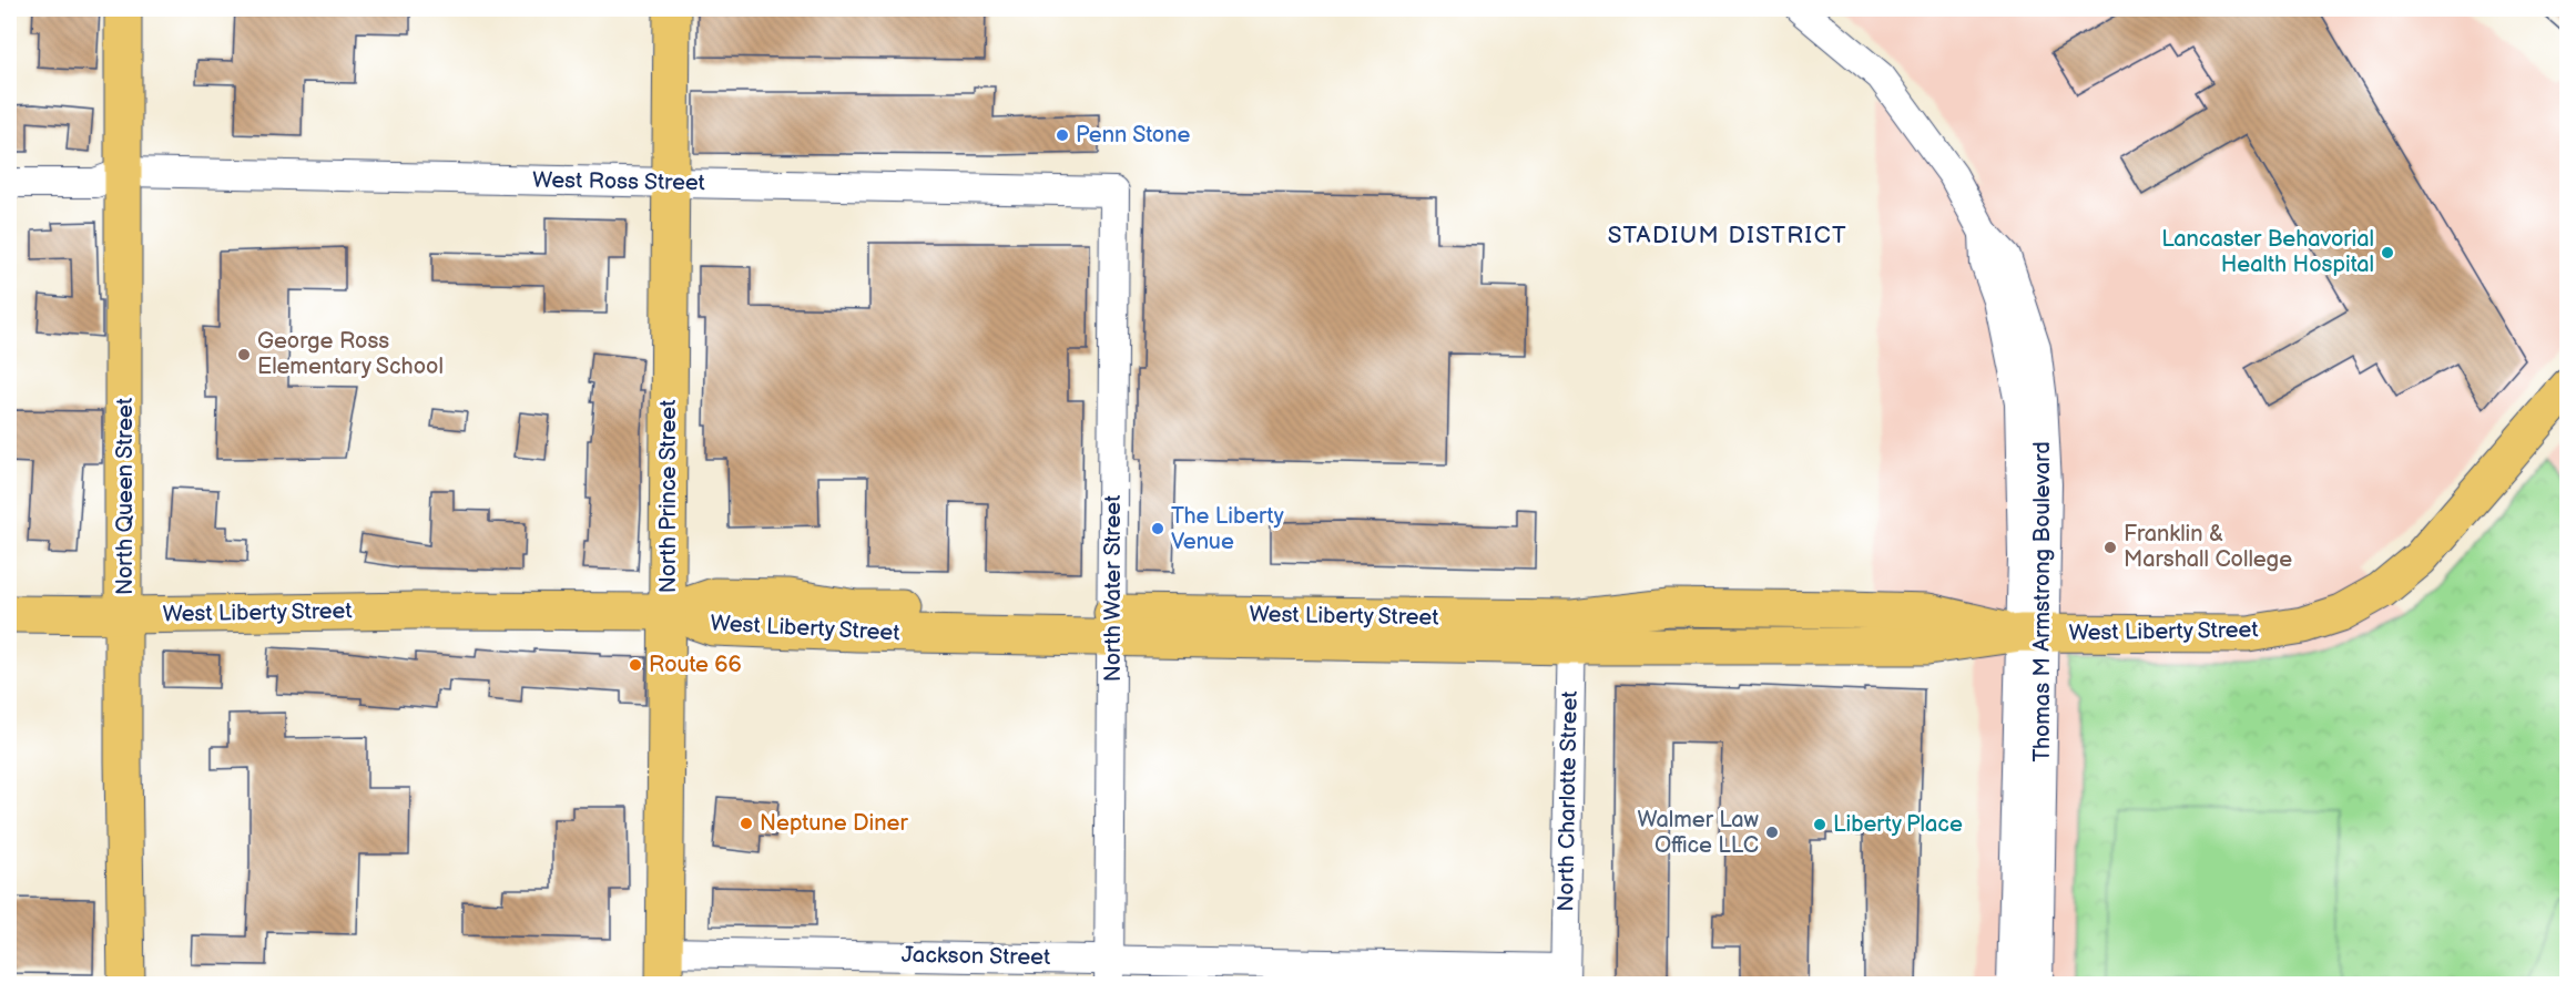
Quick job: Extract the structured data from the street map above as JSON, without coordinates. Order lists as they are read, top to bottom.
{
  "streets": {
    "main road": ["North Queen Street", "North Prince Street", "West Liberty Street"],
    "street": [
      "West Ross Street",
      "North Water Street",
      "Thomas M Armstrong Boulevard",
      "North Charlotte Street",
      "Jackson Street"
    ]
  },
  "crossings": [
    ["West Ross Street", "North Queen Street"],
    ["West Ross Street", "North Prince Street"],
    ["West Ross Street", "North Water Street"],
    ["North Queen Street", "West Liberty Street"],
    ["North Prince Street", "West Liberty Street"],
    ["North Prince Street", "Jackson Street"],
    ["North Water Street", "West Liberty Street"],
    ["North Water Street", "Jackson Street"],
    ["Thomas M Armstrong Boulevard", "West Liberty Street"],
    ["West Liberty Street", "North Charlotte Street"],
    ["North Charlotte Street", "Jackson Street"]
  ],
  "districts": ["STADIUM DISTRICT"],
  "places": [
    "Penn Stone",
    "Lancaster Behavorial Health Hospital",
    "George Ross Elementary School",
    "The Liberty Venue",
    "Franklin & Marshall College",
    "Route 66",
    "Neptune Diner",
    "Liberty Place",
    "Walmer Law Office LLC"
  ]
}
